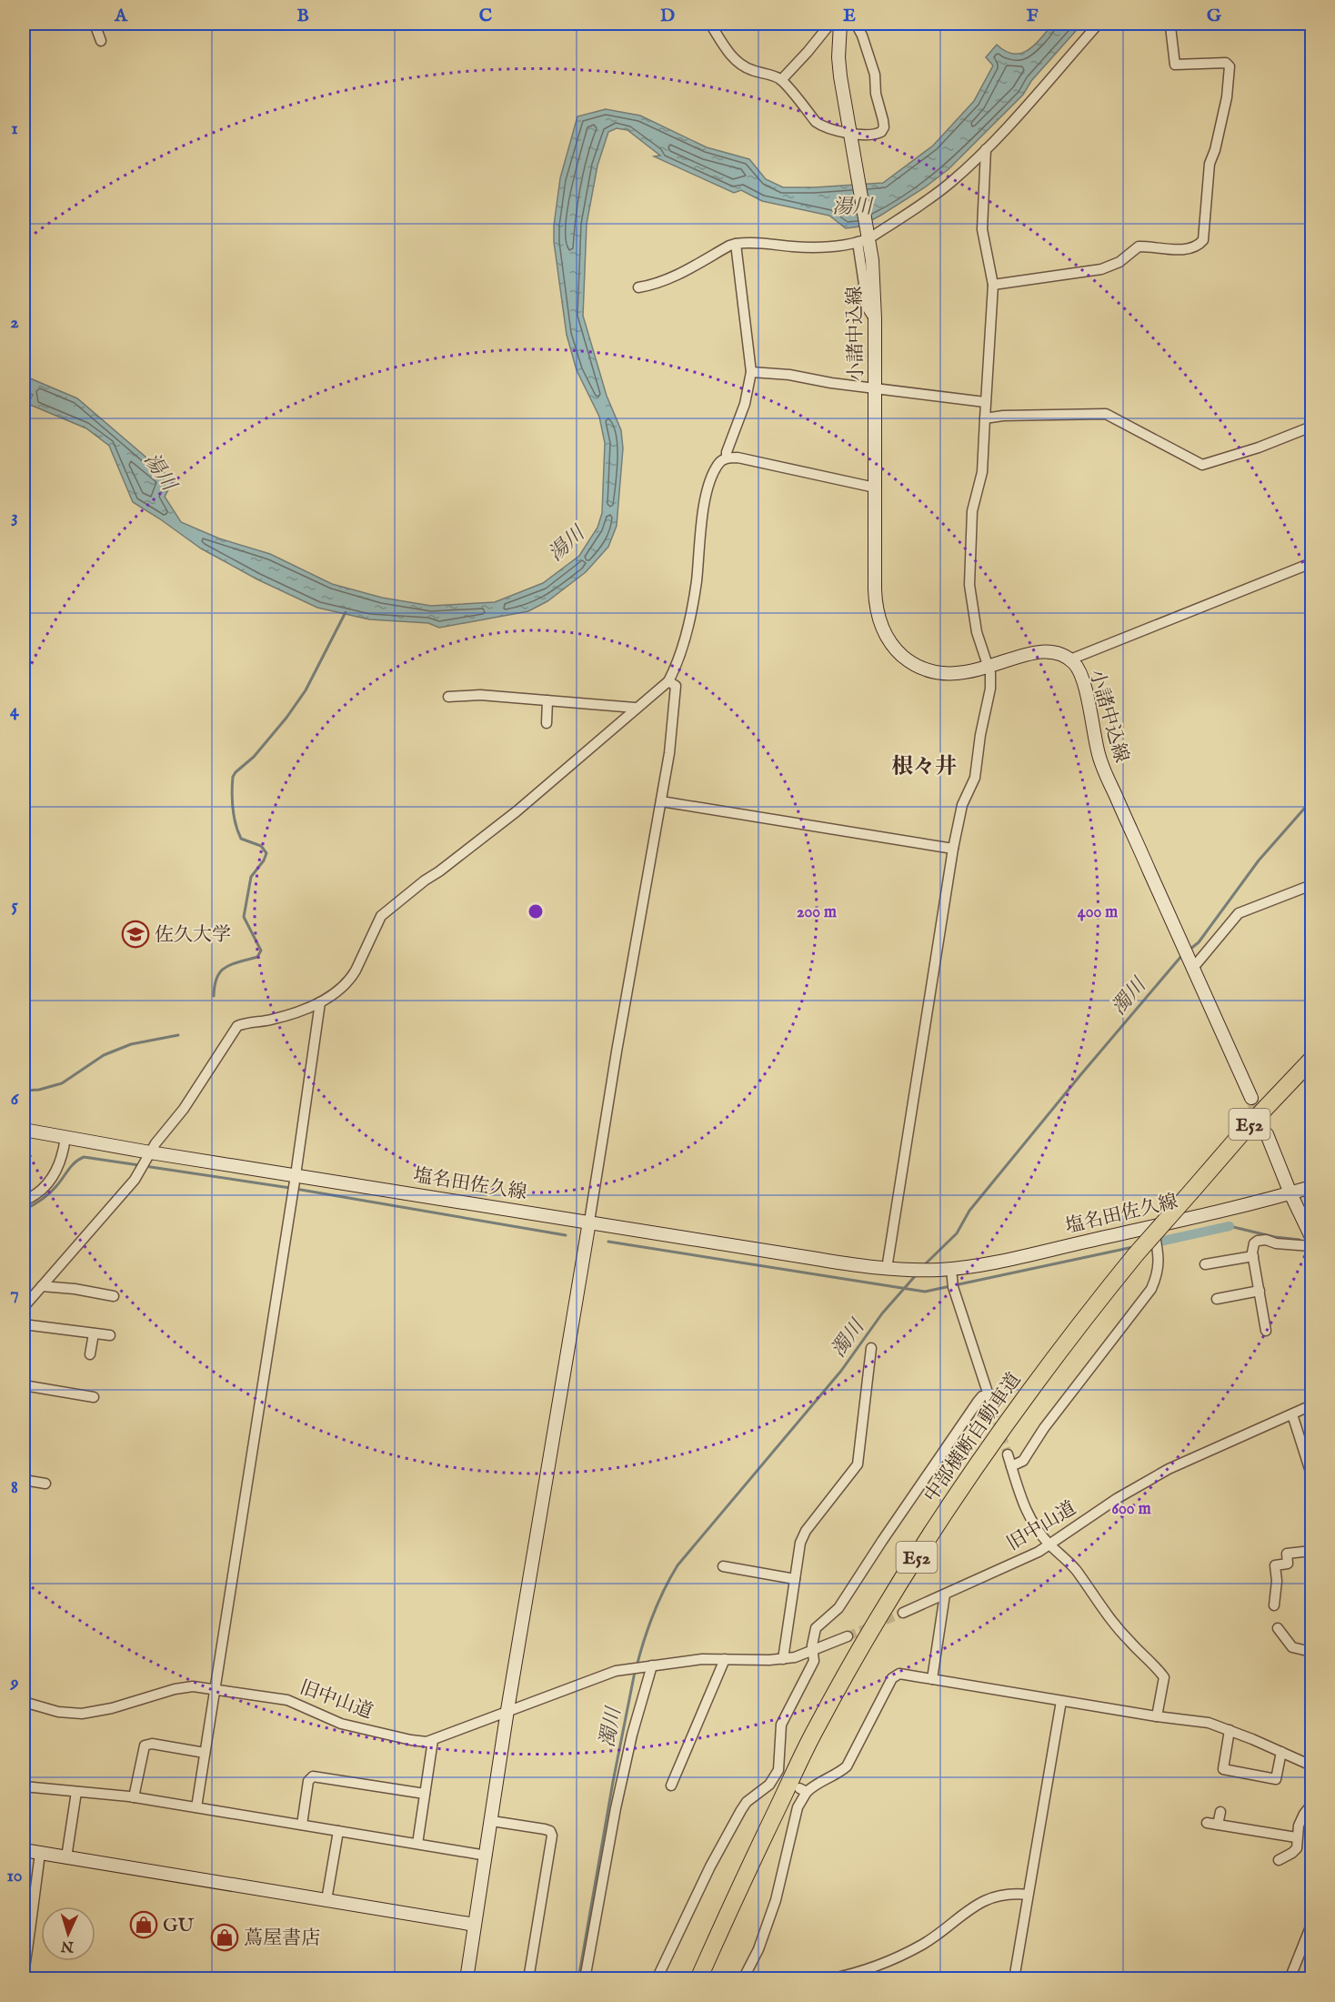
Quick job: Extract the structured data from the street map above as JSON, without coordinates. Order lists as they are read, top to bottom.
{
  "streets": {
    "highway": ["E52", "中部横断自動車道"],
    "main road": ["小諸中込線", "塩名田佐久線"],
    "street": ["旧中山道"]
  },
  "districts": ["根々井"],
  "water": ["湯川", "濁川"],
  "places": {
    "school or university": ["佐久大学"],
    "shop": ["GU", "蔦屋書店"]
  },
  "north": "bottom",
  "grid": {
    "columns": [
      "A",
      "B",
      "C",
      "D",
      "E",
      "F",
      "G"
    ],
    "rows": [
      "1",
      "2",
      "3",
      "4",
      "5",
      "6",
      "7",
      "8",
      "9",
      "10"
    ]
  },
  "rings": ["200 m", "400 m", "600 m"]
}
